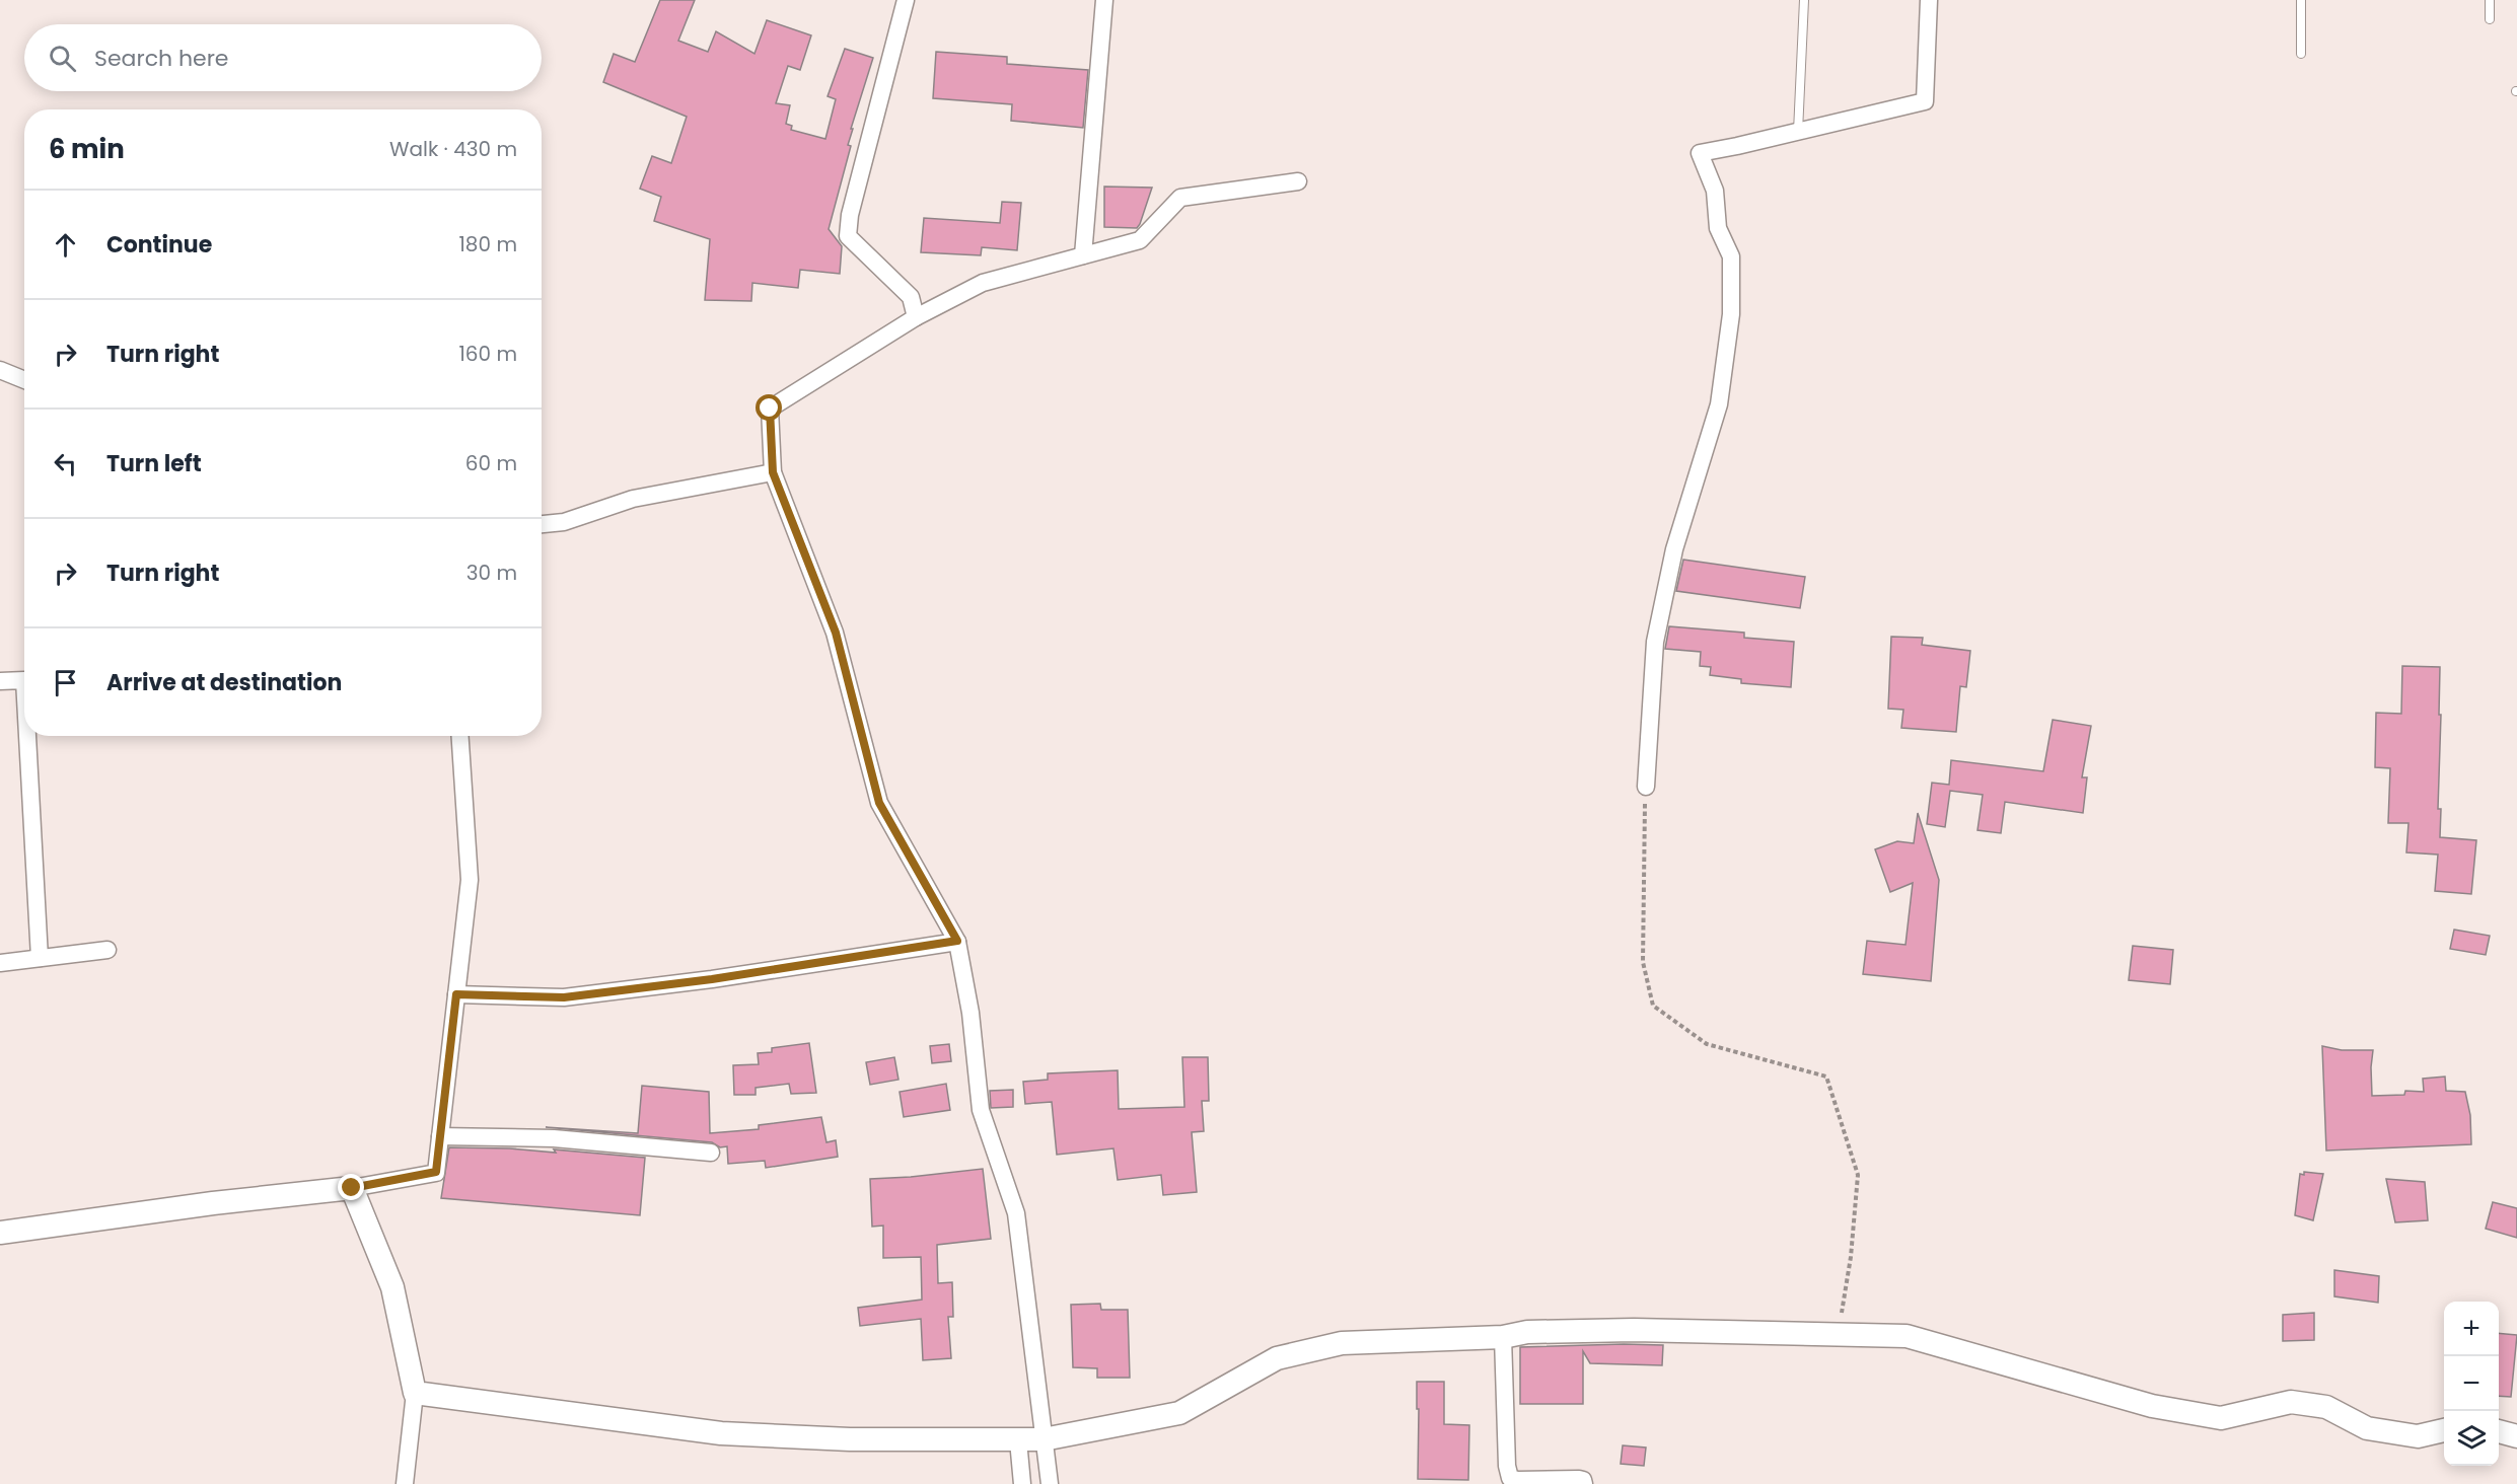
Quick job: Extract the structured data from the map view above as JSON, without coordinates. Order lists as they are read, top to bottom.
{
  "page": {
    "search": "Search here",
    "heading": ["6 min", "Walk · 430 m"],
    "list": [
      ["Continue", "180 m"],
      ["Turn right", "160 m"],
      ["Turn left", "60 m"],
      ["Turn right", "30 m"],
      "Arrive at destination"
    ],
    "map_buttons": ["+", "−"]
  }
}
